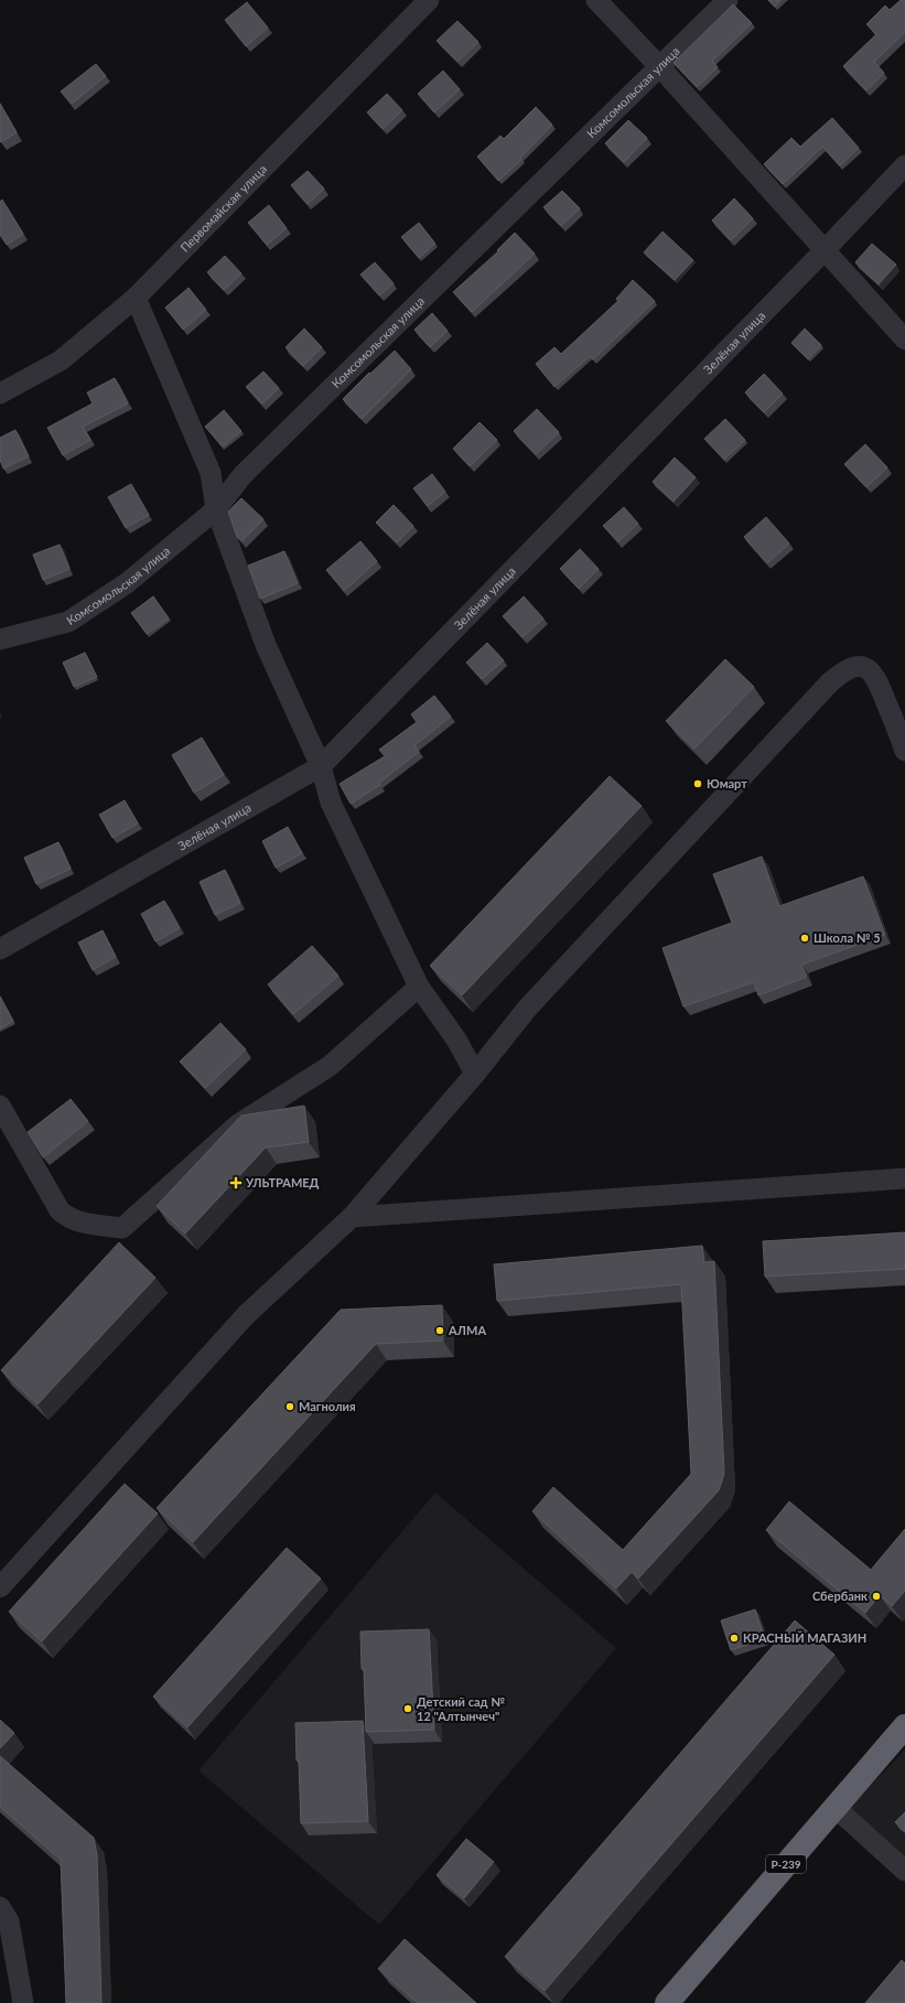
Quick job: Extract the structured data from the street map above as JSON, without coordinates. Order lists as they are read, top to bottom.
{
  "streets": {
    "highway": ["Р-239"],
    "street": ["Комсомольская улица", "Первомайская улица", "Зелёная улица"]
  },
  "places": {
    "other": [
      "Юмарт",
      "Школа № 5",
      "АЛМА",
      "Магнолия",
      "Сбербанк",
      "КРАСНЫЙ МАГАЗИН",
      "Детский сад № 12 \"Алтынчеч\""
    ],
    "health": ["УЛЬТРАМЕД"]
  }
}
